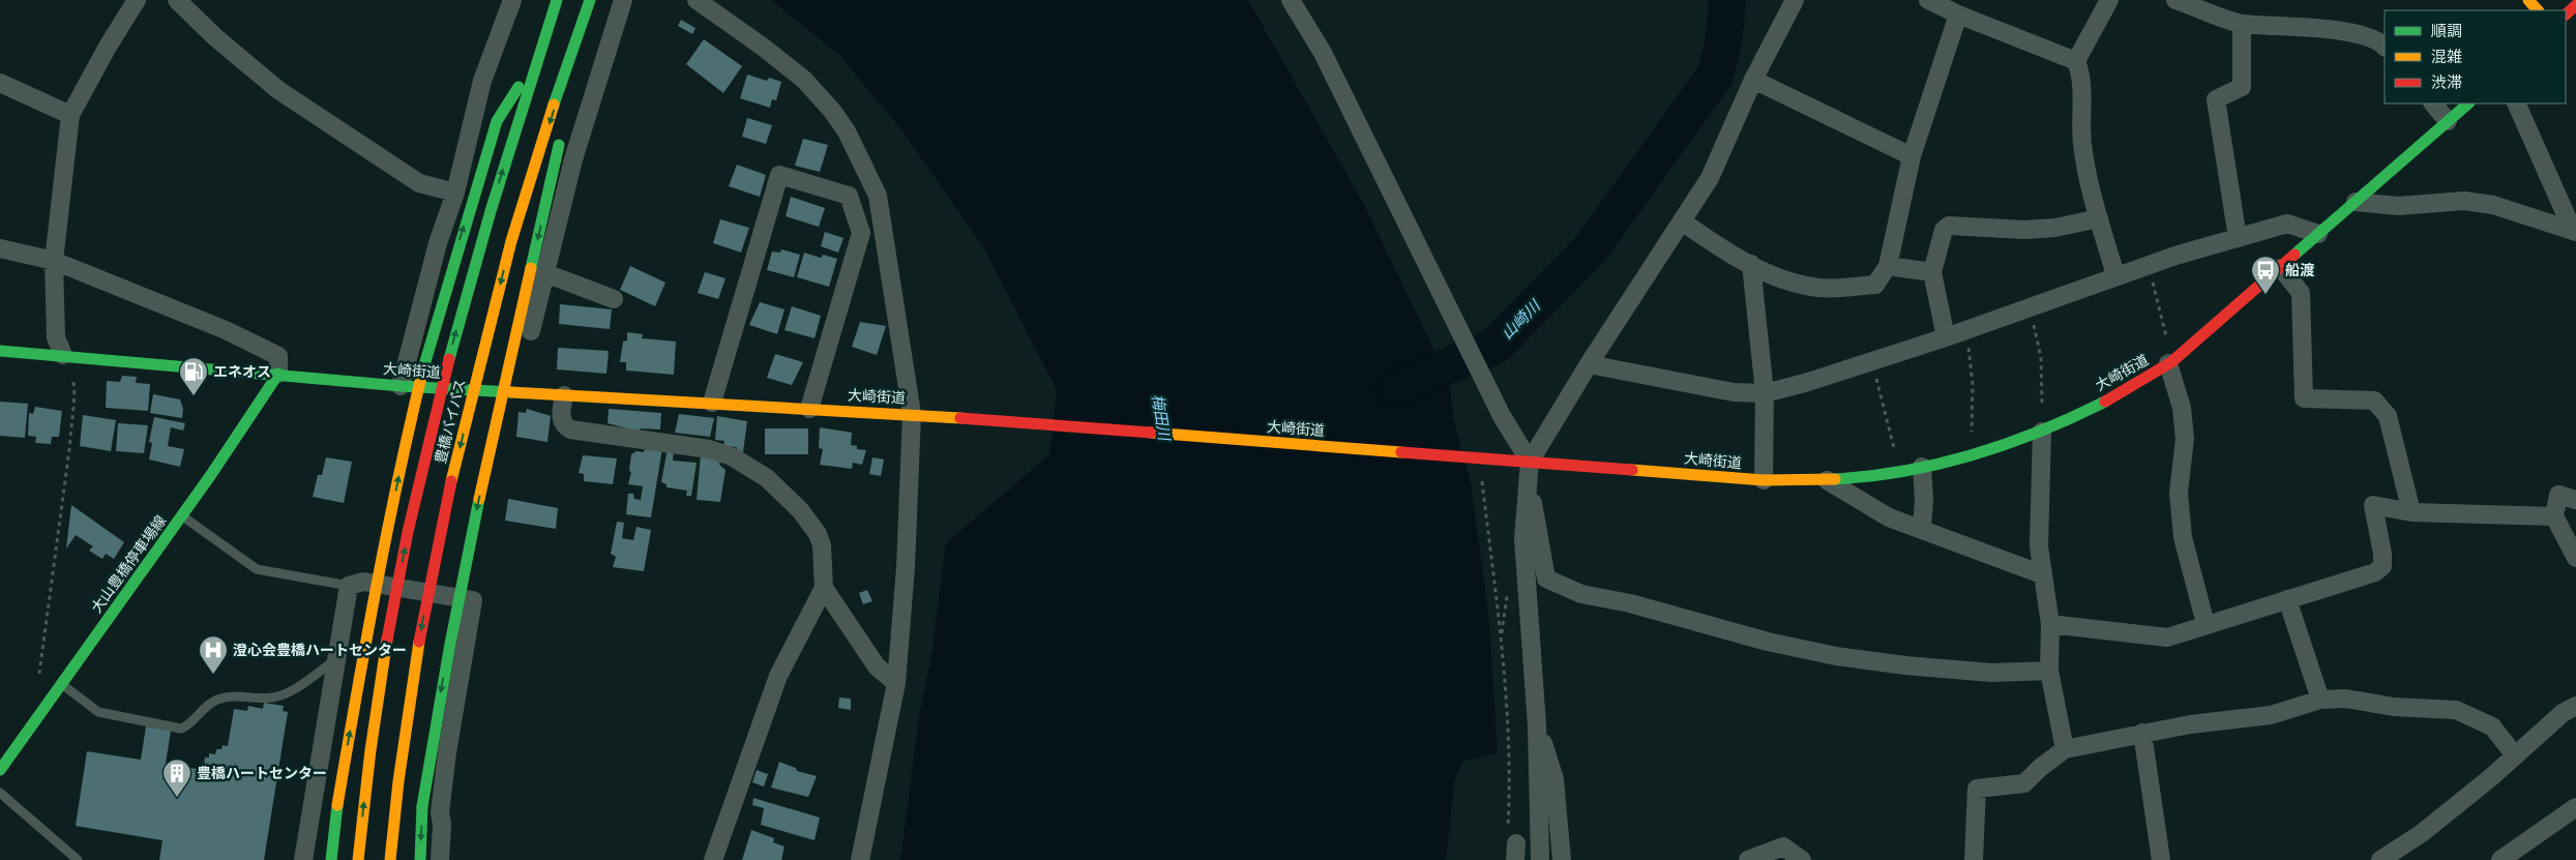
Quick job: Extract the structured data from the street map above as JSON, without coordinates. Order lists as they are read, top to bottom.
{
  "streets": {
    "main road": ["大崎街道", "豊橋バイパス", "大山豊橋停車場線"]
  },
  "crossings": [
    ["大崎街道", "大山豊橋停車場線"]
  ],
  "water": ["山崎川", "梅田川"],
  "places": {
    "bus stop": ["船渡"],
    "fuel station": ["エネオス"],
    "hospital": ["澄心会豊橋ハートセンター"],
    "building": ["豊橋ハートセンター"]
  },
  "legend": ["順調", "混雑", "渋滞"]
}
